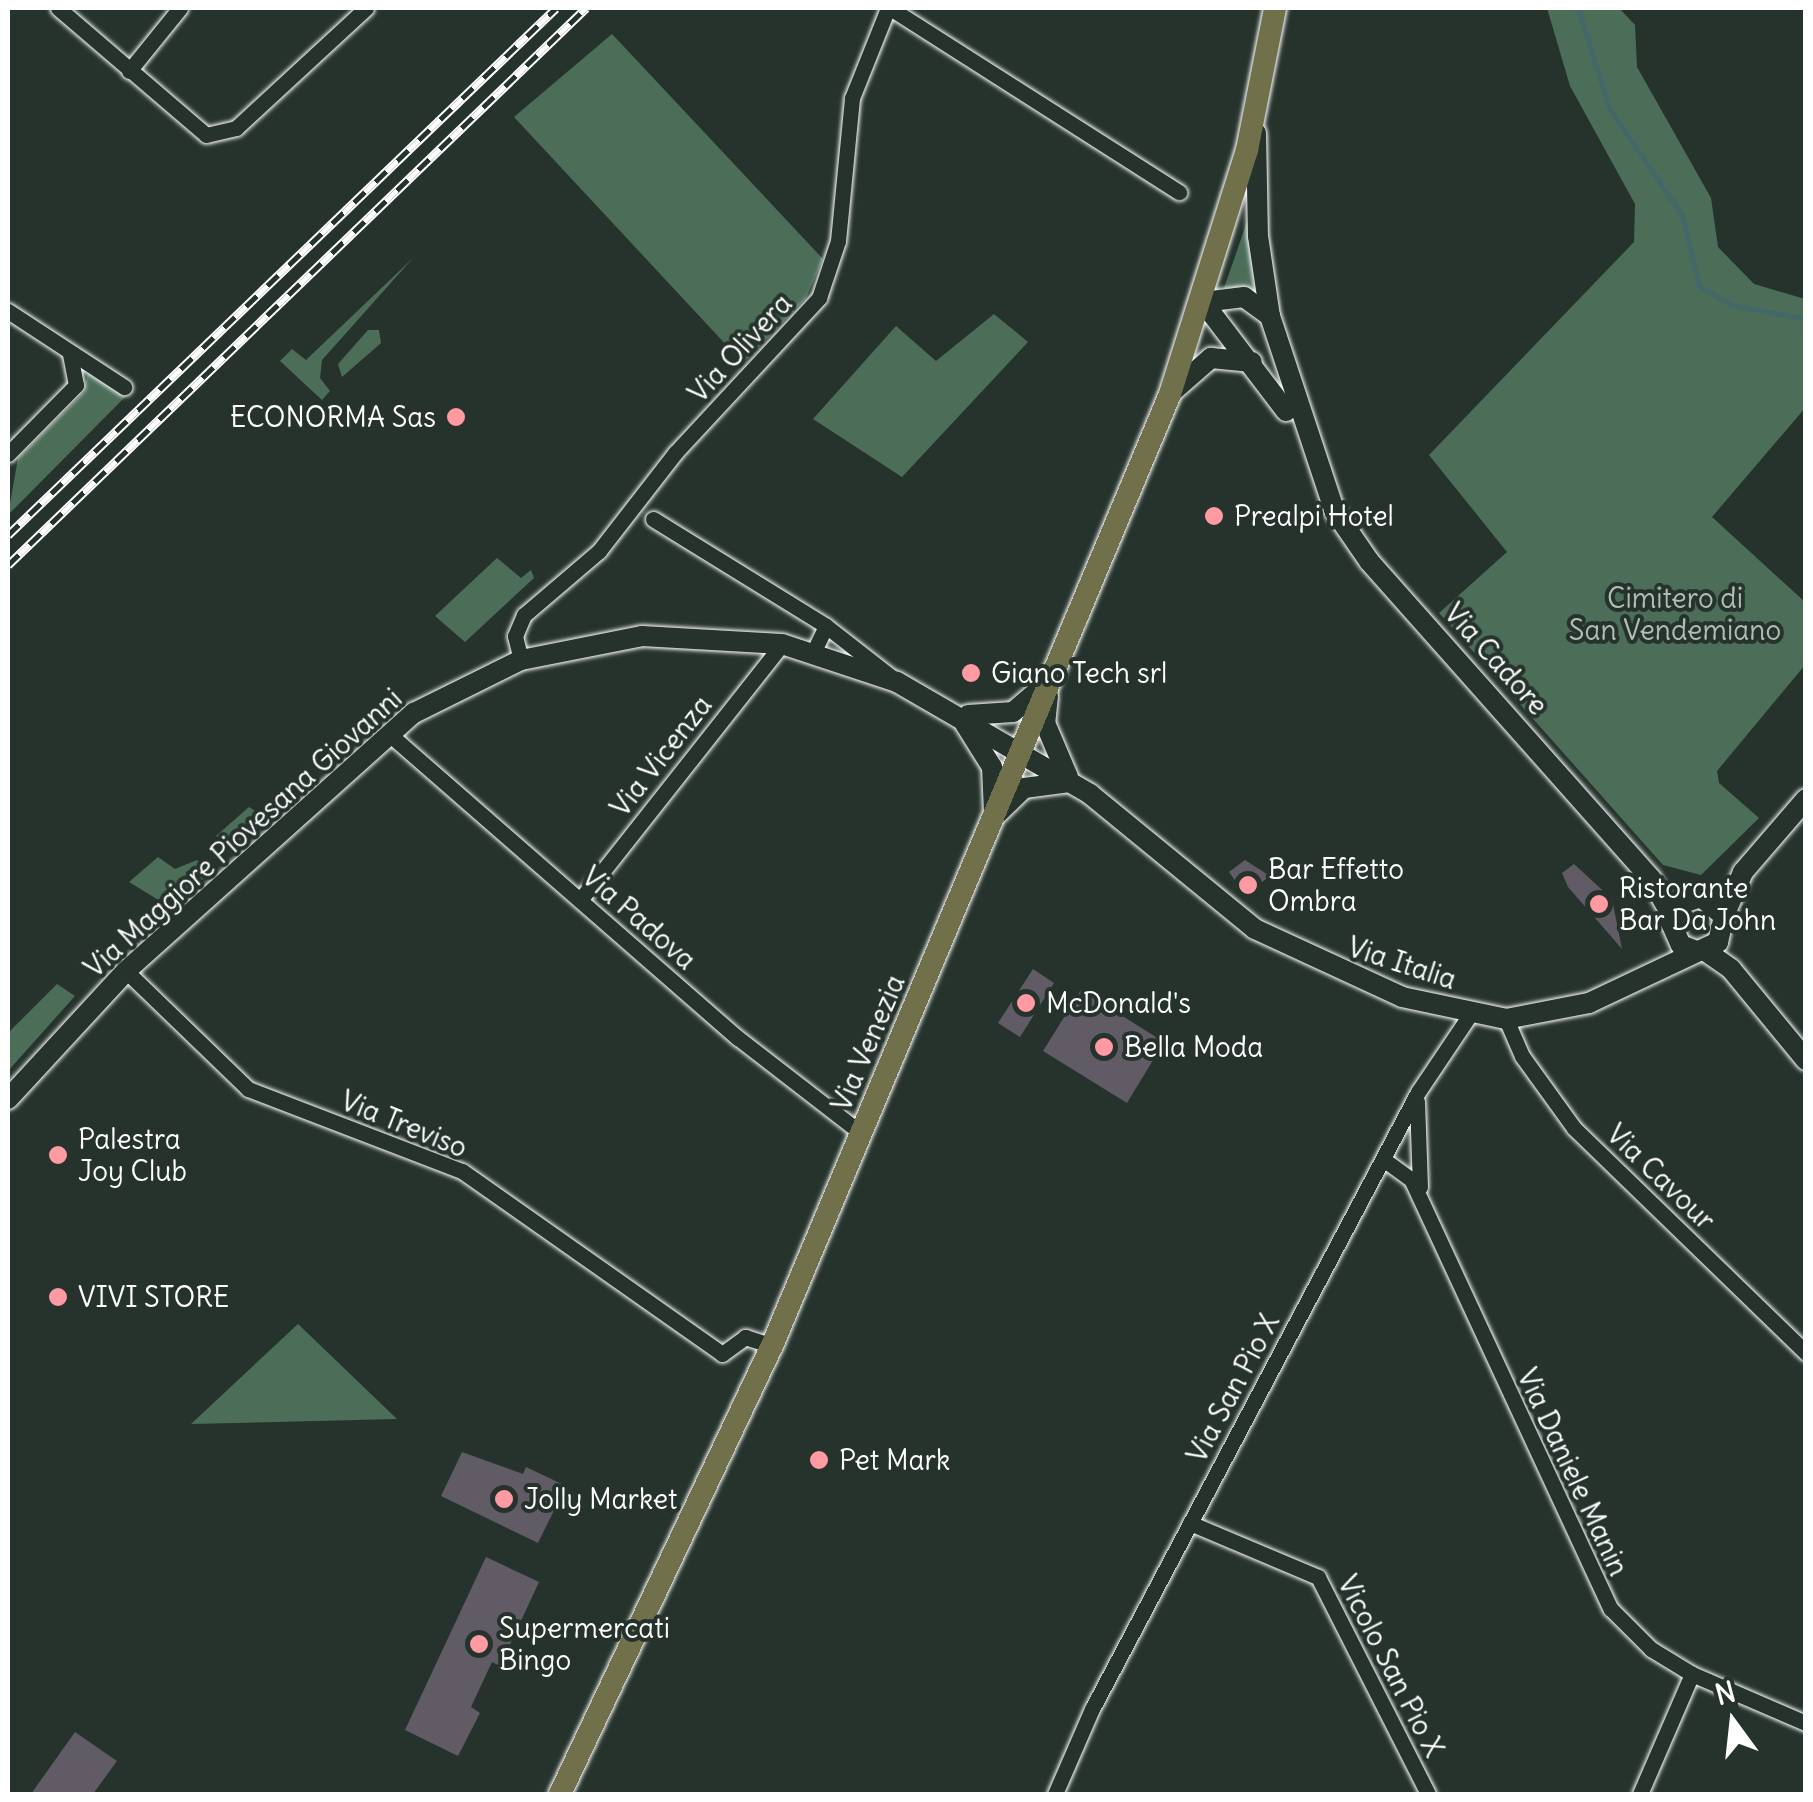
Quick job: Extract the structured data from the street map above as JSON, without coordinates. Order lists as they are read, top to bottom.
{
  "streets": {
    "main road": ["Via Venezia"],
    "street": [
      "Via Olivera",
      "Via Cadore",
      "Via Vicenza",
      "Via Maggiore Piovesana Giovanni",
      "Via Padova",
      "Via Italia",
      "Via Treviso",
      "Via Cavour",
      "Via San Pio X",
      "Via Daniele Manin",
      "Vicolo San Pio X"
    ]
  },
  "crossings": [
    ["Via Olivera", "Via Maggiore Piovesana Giovanni"],
    ["Via Cadore", "Via Italia"],
    ["Via Vicenza", "Via Padova"],
    ["Via Vicenza", "Via Italia"],
    ["Via Maggiore Piovesana Giovanni", "Via Padova"],
    ["Via Maggiore Piovesana Giovanni", "Via Italia"],
    ["Via Maggiore Piovesana Giovanni", "Via Treviso"],
    ["Via Padova", "Via Venezia"],
    ["Via Italia", "Via Venezia"],
    ["Via Italia", "Via Cavour"],
    ["Via Italia", "Via San Pio X"],
    ["Via Venezia", "Via Treviso"],
    ["Via San Pio X", "Via Daniele Manin"],
    ["Via San Pio X", "Vicolo San Pio X"]
  ],
  "parks": ["Cimitero di San Vendemiano"],
  "places": [
    "ECONORMA Sas",
    "Prealpi Hotel",
    "Giano Tech srl",
    "Bar Effetto Ombra",
    "Ristorante Bar Da John",
    "McDonald's",
    "Bella Moda",
    "Palestra Joy Club",
    "VIVI STORE",
    "Pet Mark",
    "Jolly Market",
    "Supermercati Bingo"
  ],
  "north": "top"
}
